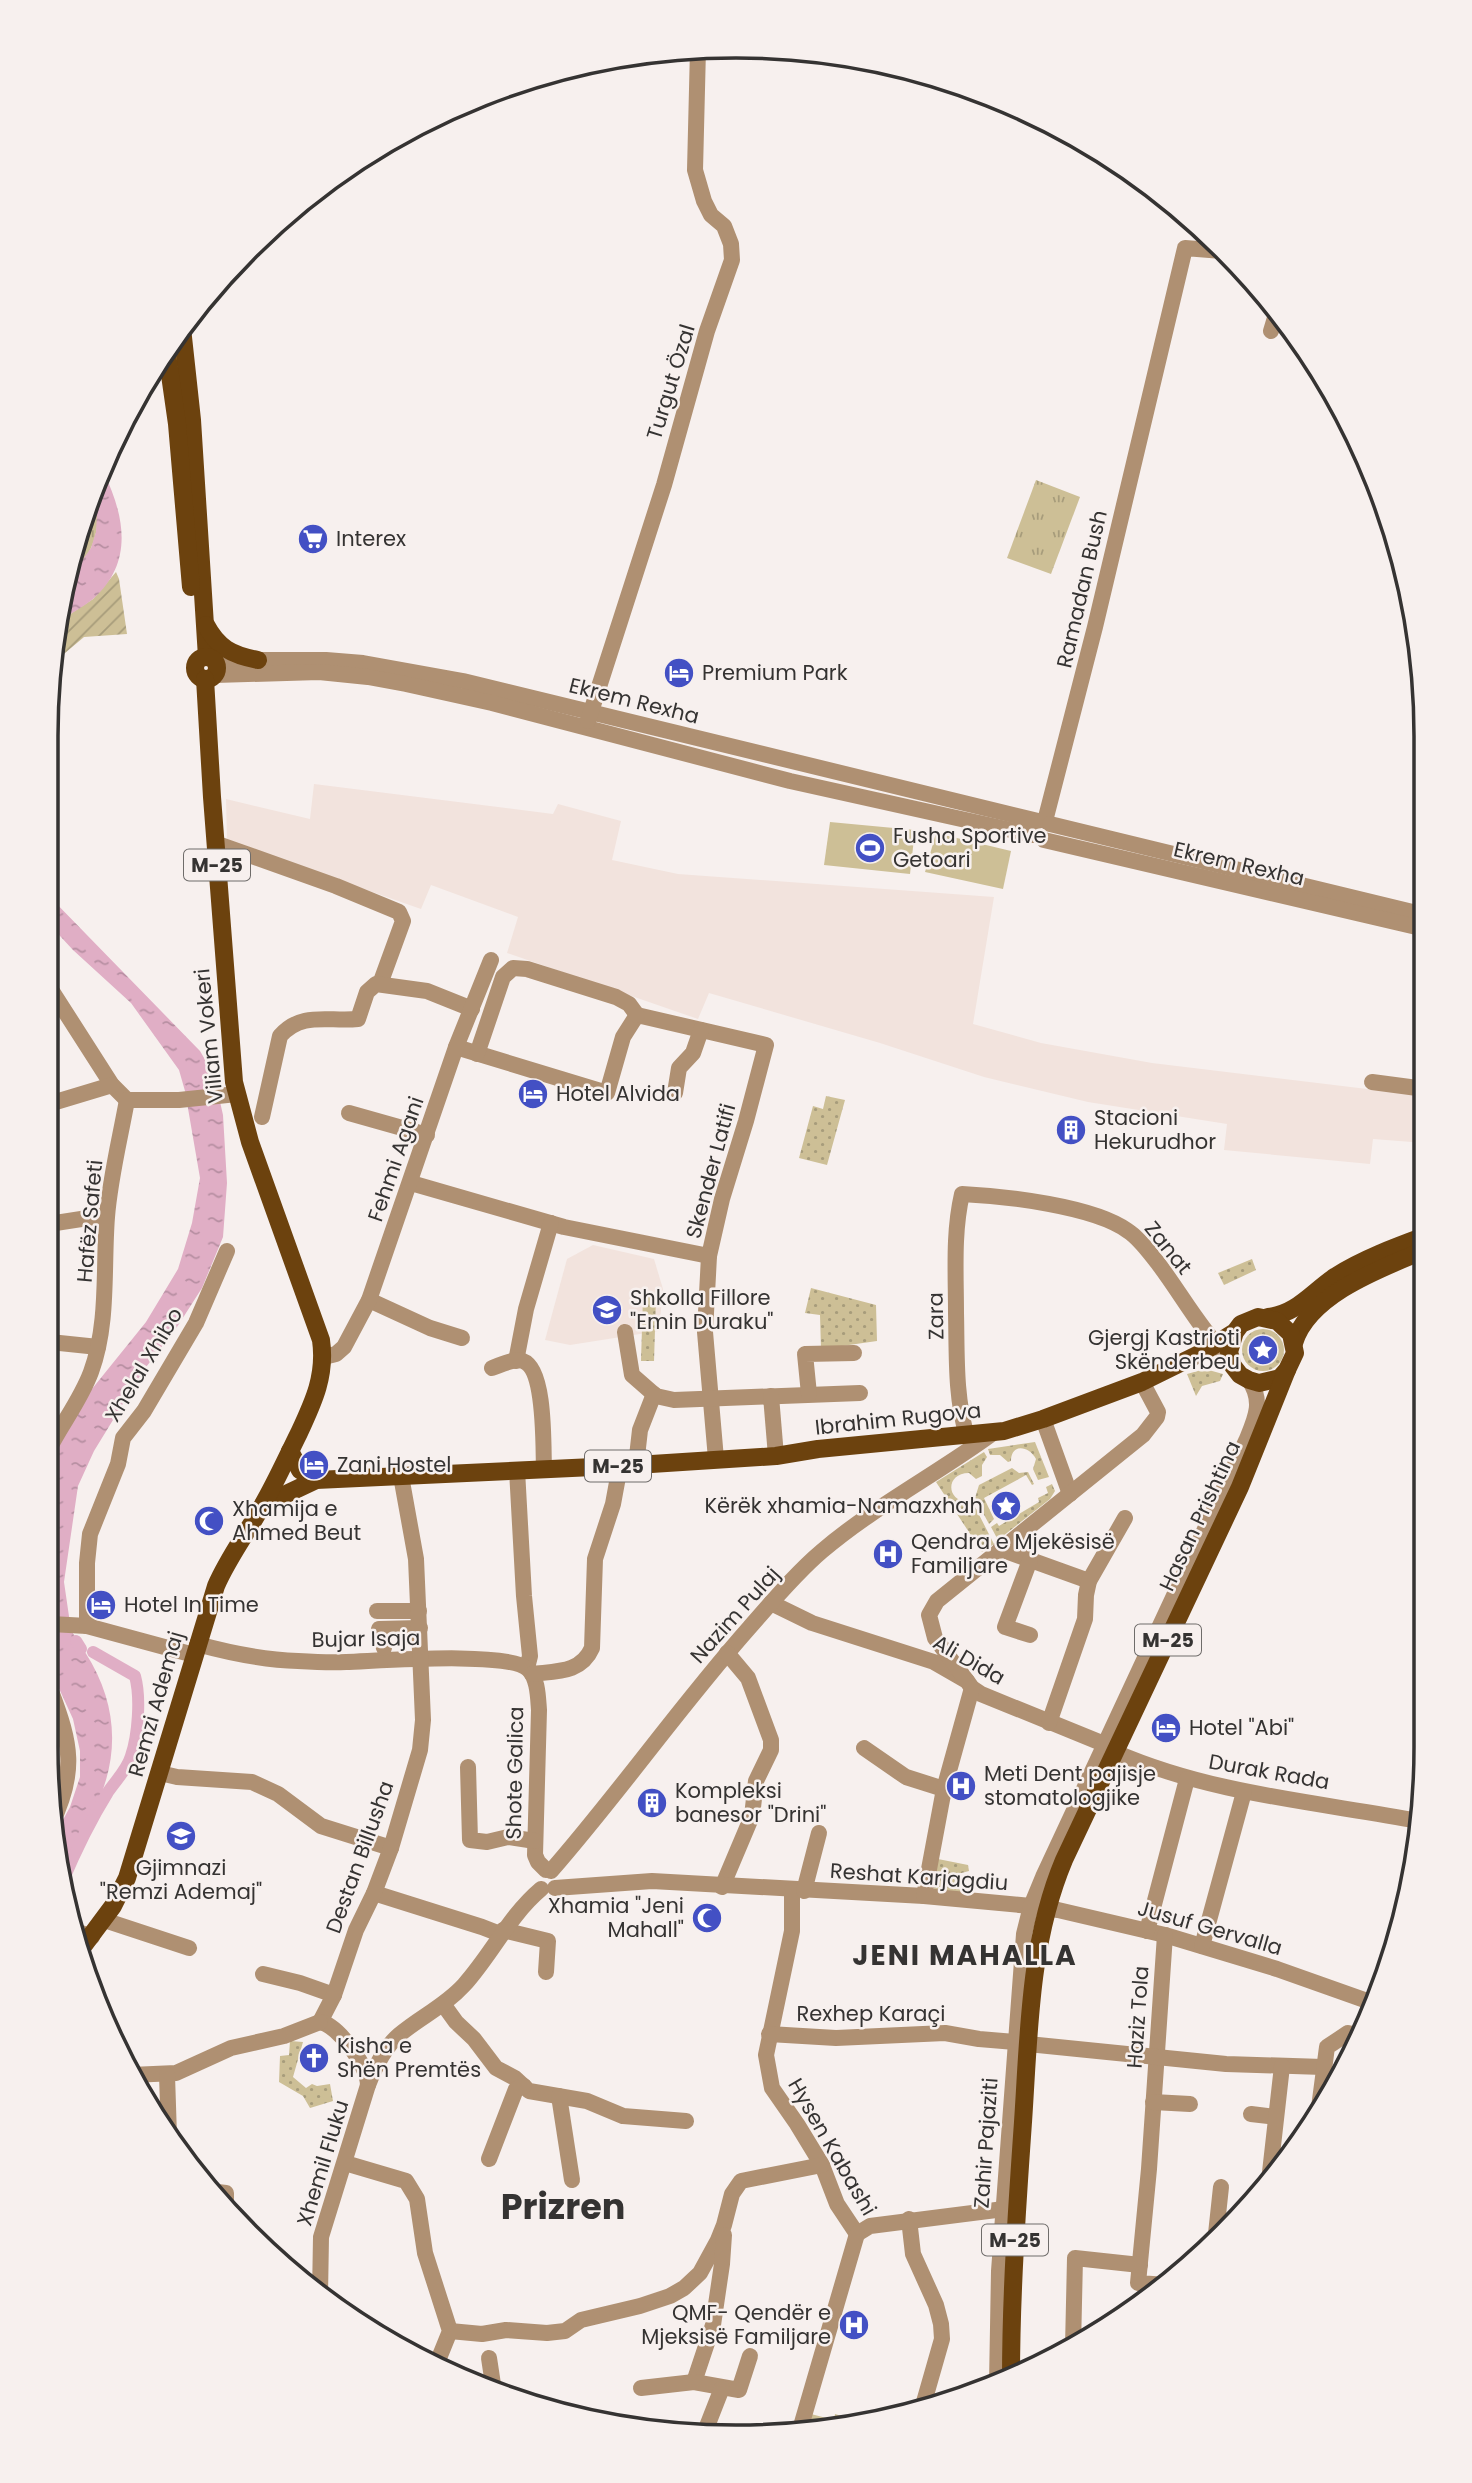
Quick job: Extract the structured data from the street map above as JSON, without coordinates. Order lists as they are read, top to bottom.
{
  "streets": {
    "main road": [
      "M-25",
      "Viliam Vokeri",
      "Ibrahim Rugova",
      "Hasan Prishtina",
      "Remzi Ademaj",
      "Zahir Pajaziti"
    ],
    "street": [
      "Turgut Özal",
      "Ramadan Bush",
      "Ekrem Rexha",
      "Fehmi Agani",
      "Skender Latifi",
      "Hafëz Safeti",
      "Zanat",
      "Zara",
      "Xhelal Xhibo",
      "Nazim Pulaj",
      "Bujar Isaja",
      "Ali Dida",
      "Durak Rada",
      "Shote Galica",
      "Destan Billusha",
      "Reshat Karjagdiu",
      "Jusuf Gervalla",
      "Rexhep Karaçi",
      "Haziz Tola",
      "Hysen Kabashi",
      "Xhemil Fluku"
    ]
  },
  "crossings": [
    ["Turgut Özal", "Ekrem Rexha"],
    ["Ramadan Bush", "Ekrem Rexha"],
    ["Ekrem Rexha", "Viliam Vokeri"],
    ["M-25", "Zanat"],
    ["M-25", "Ibrahim Rugova"],
    ["M-25", "Hasan Prishtina"],
    ["Viliam Vokeri", "Fehmi Agani"],
    ["Viliam Vokeri", "Ibrahim Rugova"],
    ["Viliam Vokeri", "Remzi Ademaj"],
    ["Skender Latifi", "Ibrahim Rugova"],
    ["Zanat", "Zara"],
    ["Zanat", "Ibrahim Rugova"],
    ["Zanat", "Hasan Prishtina"],
    ["Zara", "Ibrahim Rugova"],
    ["Ibrahim Rugova", "Hasan Prishtina"],
    ["Ibrahim Rugova", "Nazim Pulaj"],
    ["Ibrahim Rugova", "Remzi Ademaj"],
    ["Ibrahim Rugova", "Shote Galica"],
    ["Ibrahim Rugova", "Destan Billusha"],
    ["Hasan Prishtina", "Ali Dida"],
    ["Hasan Prishtina", "Durak Rada"],
    ["Hasan Prishtina", "Reshat Karjagdiu"],
    ["Hasan Prishtina", "Jusuf Gervalla"],
    ["Hasan Prishtina", "Zahir Pajaziti"],
    ["Nazim Pulaj", "Ali Dida"],
    ["Nazim Pulaj", "Shote Galica"],
    ["Bujar Isaja", "Remzi Ademaj"],
    ["Bujar Isaja", "Shote Galica"],
    ["Bujar Isaja", "Destan Billusha"],
    ["Ali Dida", "Durak Rada"],
    ["Reshat Karjagdiu", "Jusuf Gervalla"],
    ["Reshat Karjagdiu", "Zahir Pajaziti"],
    ["Reshat Karjagdiu", "Hysen Kabashi"],
    ["Reshat Karjagdiu", "Xhemil Fluku"],
    ["Jusuf Gervalla", "Haziz Tola"],
    ["Jusuf Gervalla", "Zahir Pajaziti"],
    ["Rexhep Karaçi", "Haziz Tola"],
    ["Rexhep Karaçi", "Zahir Pajaziti"],
    ["Rexhep Karaçi", "Hysen Kabashi"],
    ["Zahir Pajaziti", "Hysen Kabashi"]
  ],
  "districts": ["JENI MAHALLA", "Prizren"],
  "places": {
    "supermarket": ["Interex"],
    "hotel": [
      "Premium Park",
      "Hotel Alvida",
      "Zani Hostel",
      "Hotel In Time",
      "Hotel \"Abi\""
    ],
    "sports": ["Fusha Sportive Getoari"],
    "building": ["Stacioni Hekurudhor", "Kompleksi banesor \"Drini\""],
    "school or university": ["Shkolla Fillore \"Emin Duraku\"", "Gjimnazi \"Remzi Ademaj\""],
    "place": ["Gjergj Kastrioti Skënderbeu", "Kërëk xhamia-Namazxhah"],
    "mosque": ["Xhamija e Ahmed Beut", "Xhamia \"Jeni Mahall\""],
    "hospital": ["Qendra e Mjekësisë Familjare", "Meti Dent pajisje stomatologjike", "QMF- Qendër e Mjeksisë Familjare"],
    "church": ["Kisha e Shën Premtës"]
  }
}
